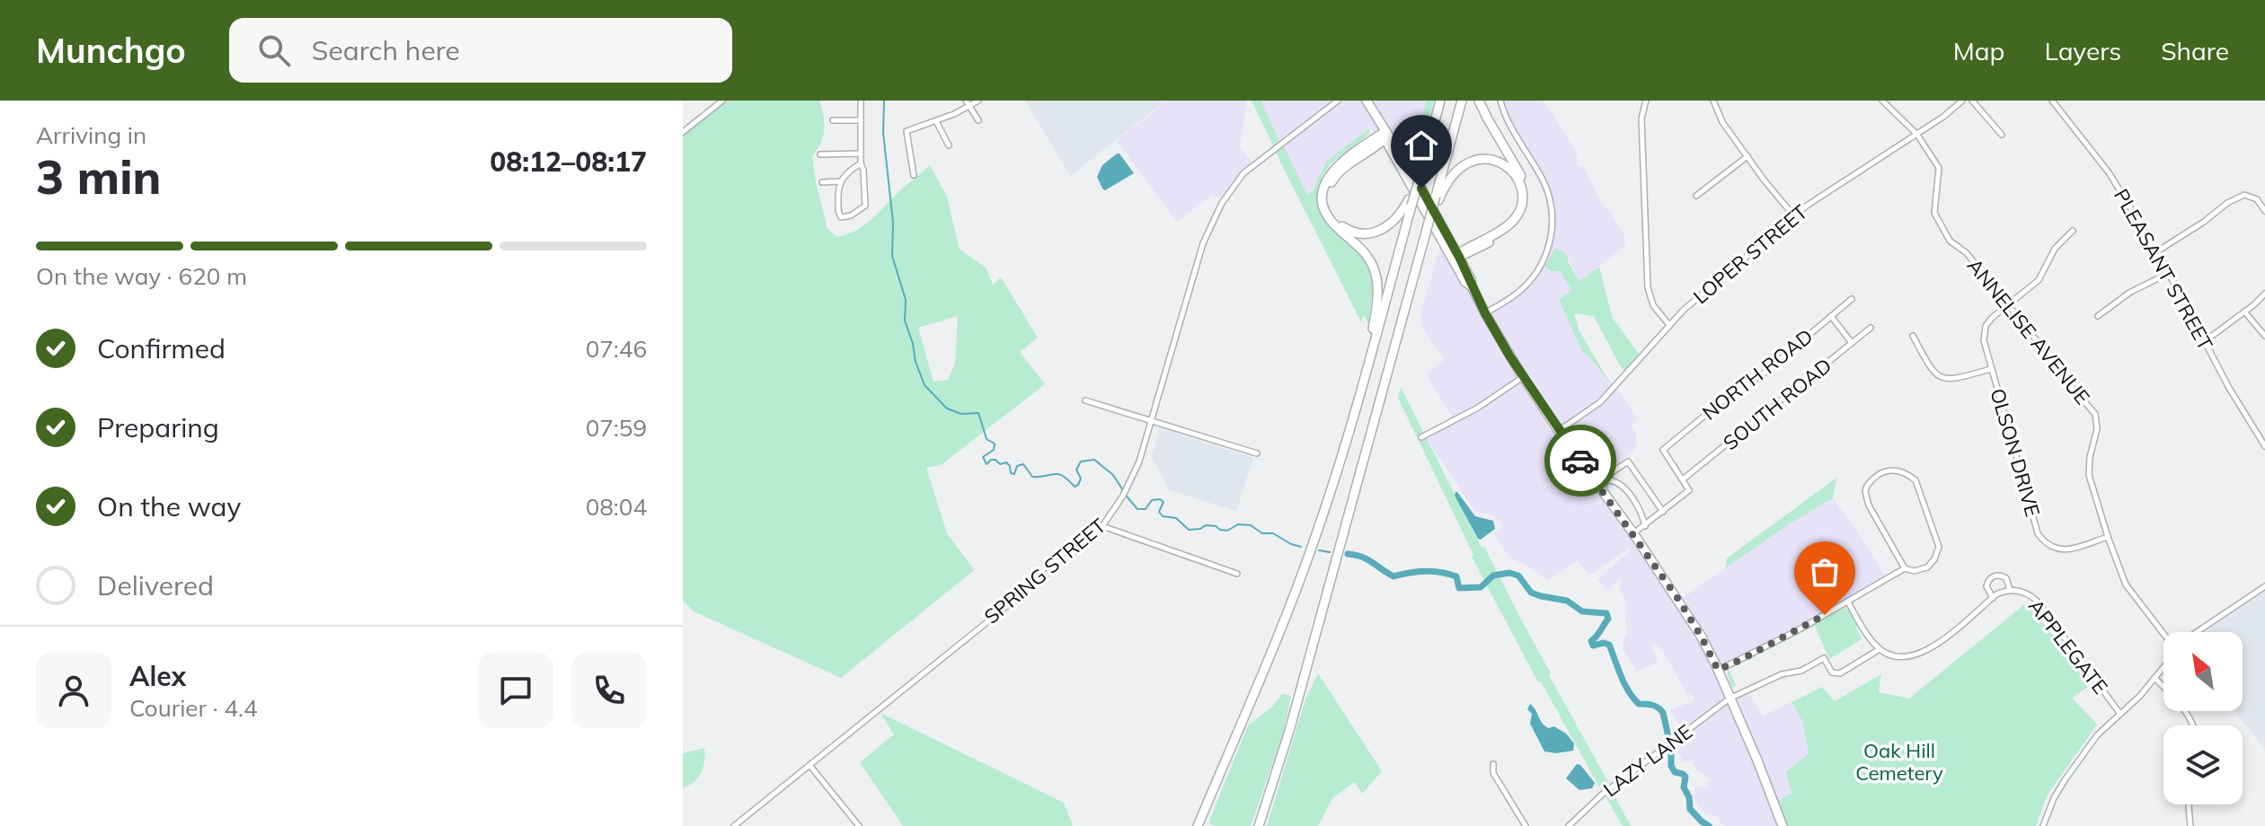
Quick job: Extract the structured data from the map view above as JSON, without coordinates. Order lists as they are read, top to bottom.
{
  "streets": {
    "street": [
      "LOPER STREET",
      "PLEASANT STREET",
      "ANNELISE AVENUE",
      "NORTH ROAD",
      "SOUTH ROAD",
      "OLSON DRIVE",
      "SPRING STREET",
      "APPLEGATE",
      "LAZY LANE"
    ]
  },
  "crossings": [
    ["LOPER STREET", "ANNELISE AVENUE"],
    ["ANNELISE AVENUE", "OLSON DRIVE"],
    ["NORTH ROAD", "SOUTH ROAD"],
    ["APPLEGATE", "LAZY LANE"]
  ],
  "parks": ["Oak Hill Cemetery"],
  "north": "top left",
  "page": {
    "header": "Munchgo",
    "search": "Search here",
    "nav": ["Map", "Layers", "Share"],
    "heading": ["3 min", "Arriving in", "08:12–08:17"],
    "panel": ["Alex", "Courier · 4.4"],
    "bar": "On the way · 620 m",
    "list": [
      ["Confirmed", "07:46"],
      ["Preparing", "07:59"],
      ["On the way", "08:04"],
      "Delivered"
    ]
  }
}
